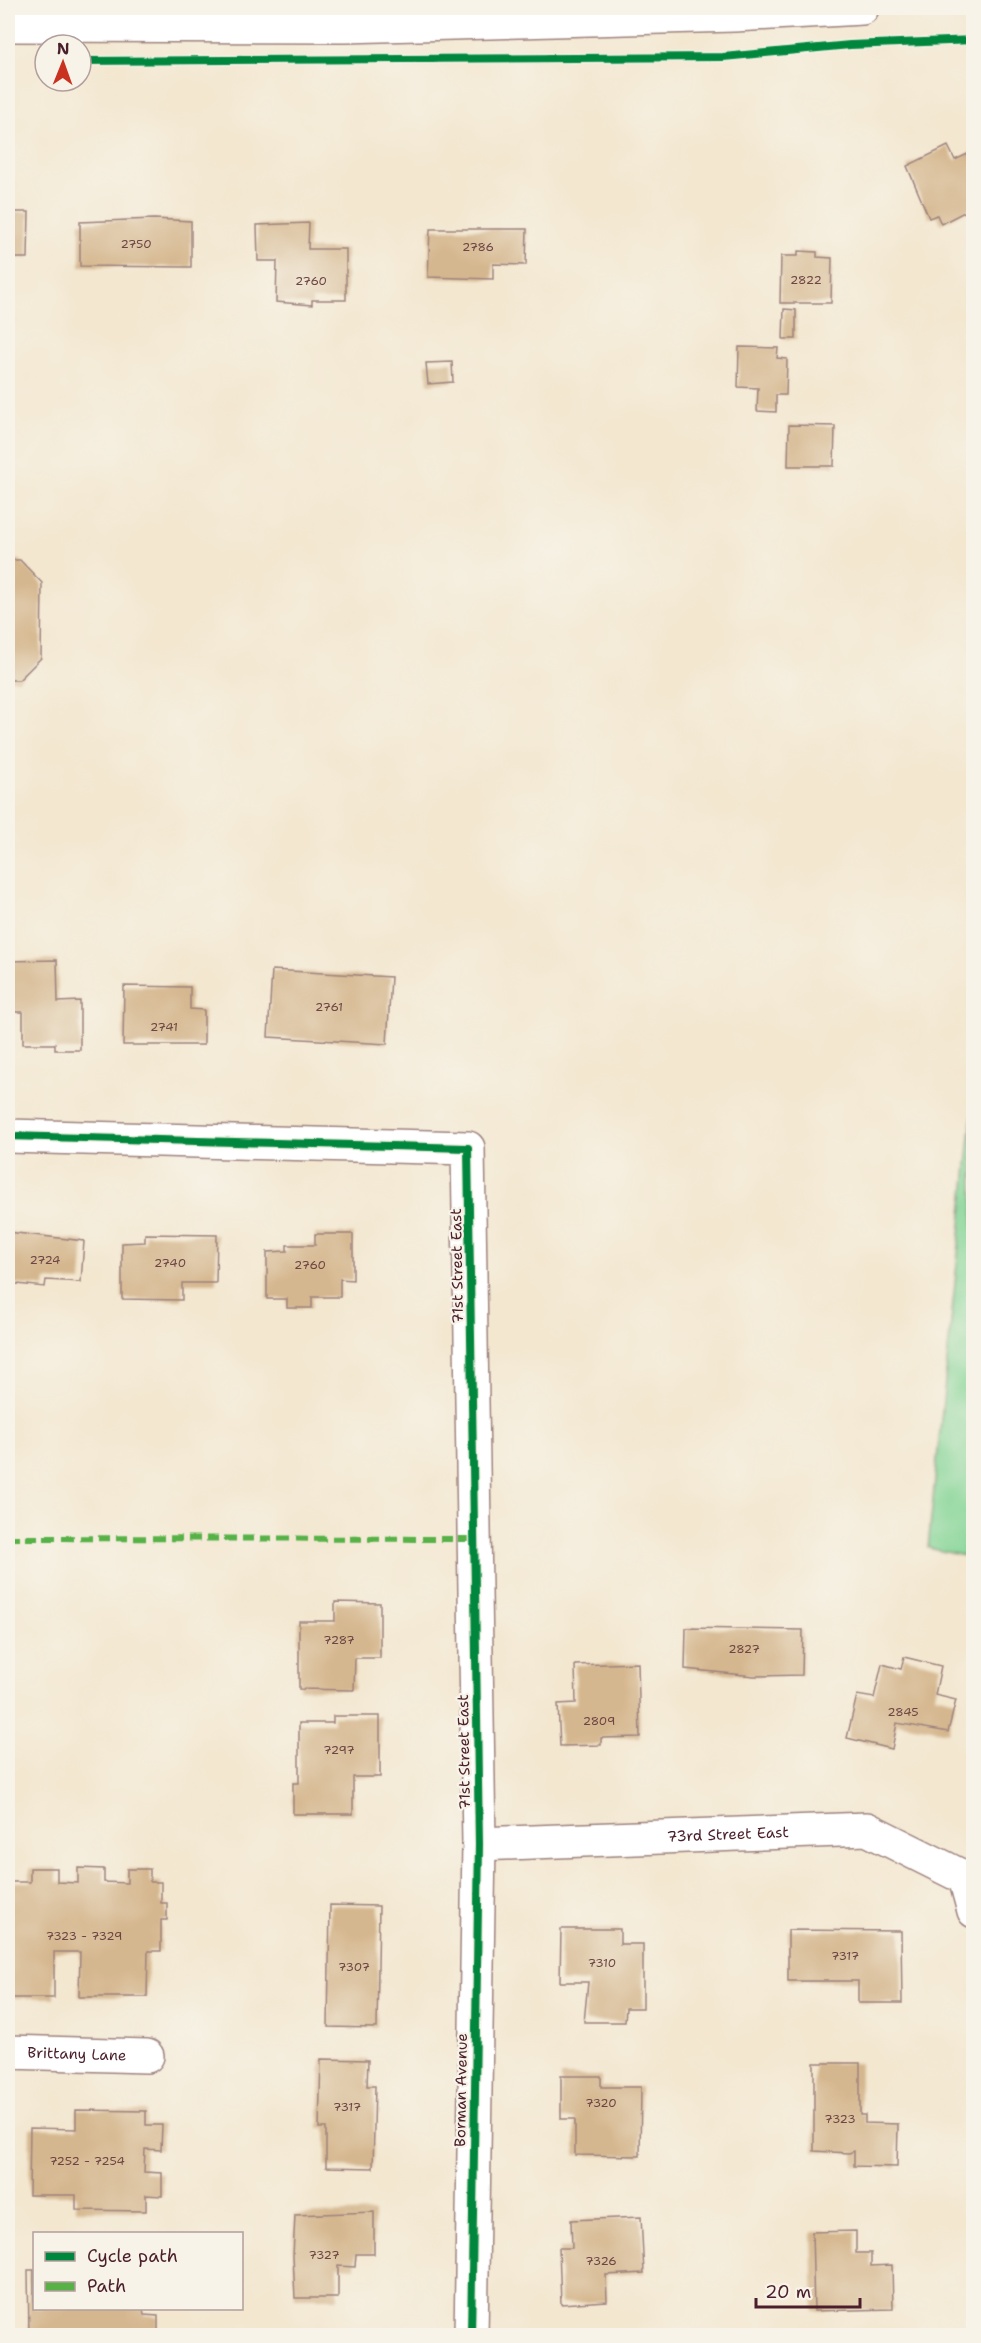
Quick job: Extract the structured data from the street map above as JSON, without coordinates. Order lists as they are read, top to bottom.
{
  "streets": {
    "street": [
      "71st Street East",
      "73rd Street East",
      "Brittany Lane",
      "Borman Avenue"
    ]
  },
  "crossings": [
    ["71st Street East", "73rd Street East"],
    ["71st Street East", "Borman Avenue"],
    ["73rd Street East", "Borman Avenue"]
  ],
  "house_numbers": [
    "2750",
    "2786",
    "2822",
    "2760",
    "2761",
    "2741",
    "2724",
    "2740",
    "2760",
    "7287",
    "2827",
    "2845",
    "2809",
    "7297",
    "7323 - 7329",
    "7317",
    "7310",
    "7307",
    "7320",
    "7317",
    "7323",
    "7252 - 7254",
    "7327",
    "7326"
  ],
  "legend": ["Cycle path", "Path"],
  "scale_bar": "20 m",
  "north": "top"
}
